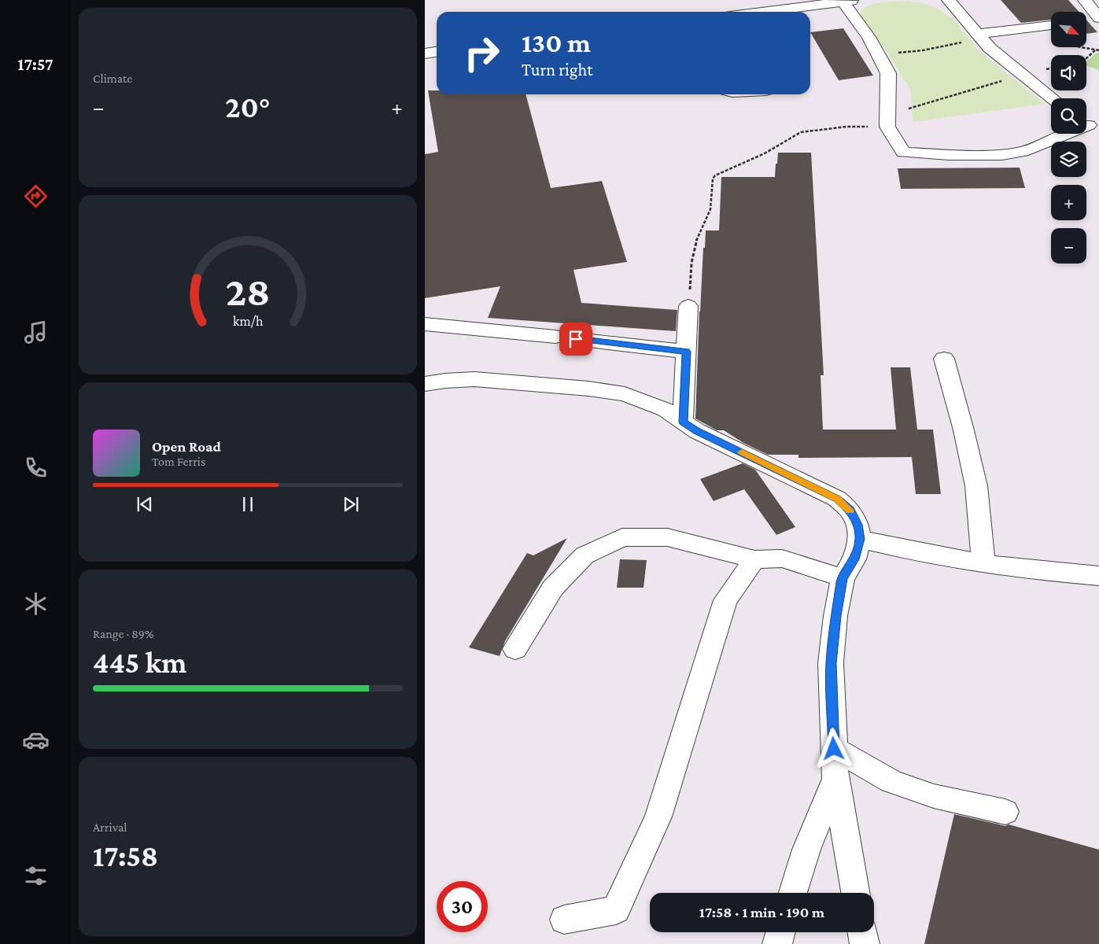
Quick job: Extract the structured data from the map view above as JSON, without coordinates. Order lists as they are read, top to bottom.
{
  "north": "bottom right",
  "page": {
    "tabs": "17:57",
    "tile": [
      "Climate",
      ["Range · 89%", "445 km"],
      ["Arrival", "17:58"]
    ],
    "map_buttons": ["+", "−"],
    "turn": ["130 m", "Turn right"],
    "heat": ["−", "20°", "+"],
    "song": ["Open Road", "Tom Ferris"],
    "limit": "30",
    "trip": "17:58 · 1 min · 190 m",
    "gauge": ["28", "km/h"]
  }
}
